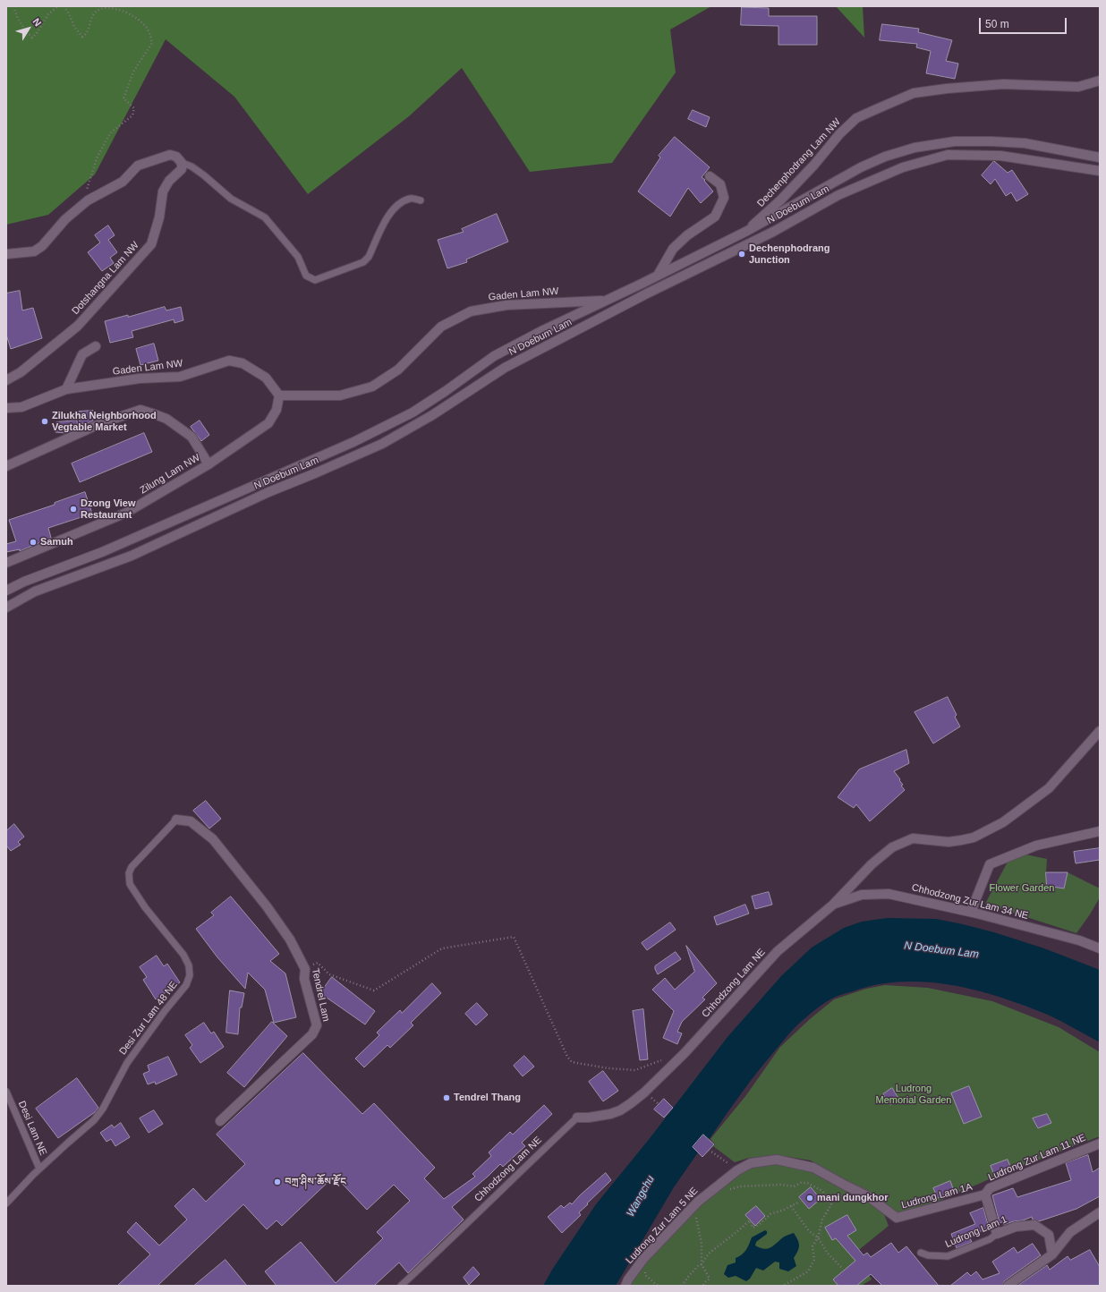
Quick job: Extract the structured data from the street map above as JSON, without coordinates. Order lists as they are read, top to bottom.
{
  "streets": {
    "street": [
      "Dechenphodrang Lam NW",
      "N Doebum Lam",
      "Dotshangna Lam NW",
      "Gaden Lam NW",
      "Zilung Lam NW",
      "Chhodzong Zur Lam 34 NE",
      "Chhodzong Lam NE",
      "Tendrel Lam",
      "Ludrong Zur Lam 11 NE",
      "Ludrong Lam 1A",
      "Ludrong Zur Lam 5 NE",
      "Ludrong Lam 1"
    ],
    "lane": ["Desi Zur Lam 48 NE", "Desi Lam NE"]
  },
  "crossings": [
    ["Dechenphodrang Lam NW", "N Doebum Lam"],
    ["N Doebum Lam", "Gaden Lam NW"],
    ["Chhodzong Zur Lam 34 NE", "Chhodzong Lam NE"],
    ["Tendrel Lam", "Desi Zur Lam 48 NE"],
    ["Desi Zur Lam 48 NE", "Desi Lam NE"],
    ["Ludrong Zur Lam 11 NE", "Ludrong Lam 1A"],
    ["Ludrong Lam 1A", "Ludrong Zur Lam 5 NE"],
    ["Ludrong Lam 1A", "Ludrong Lam 1"]
  ],
  "water": ["N Doebum Lam", "Wangchu"],
  "parks": ["Flower Garden", "Ludrong Memorial Garden"],
  "places": [
    "Dechenphodrang Junction",
    "Zilukha Neighborhood Vegtable Market",
    "Dzong View Restaurant",
    "Samuh",
    "Tendrel Thang",
    "བཀྲ་ཤིས་ཆོས་རྫོང",
    "mani dungkhor"
  ],
  "scale_bar": "50 m",
  "north": "top right"
}
